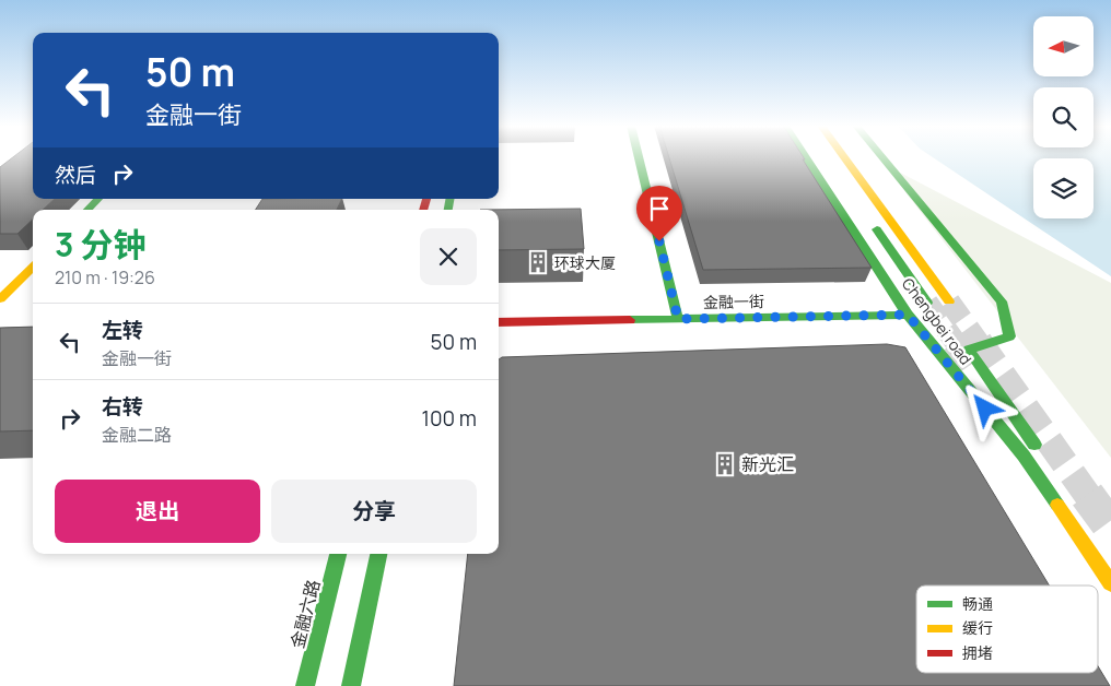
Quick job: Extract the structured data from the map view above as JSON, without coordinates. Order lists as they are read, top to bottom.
{
  "streets": {
    "main road": ["金融一街", "Chengbei road", "金融六路"]
  },
  "crossings": [
    ["金融一街", "Chengbei road"]
  ],
  "places": {
    "building": ["环球大厦", "新光汇"]
  },
  "legend": ["畅通", "缓行", "拥堵"],
  "north": "left",
  "page": {
    "turn": ["50 m", "金融一街"],
    "then": "然后",
    "heading": ["3 分钟", "210 m · 19:26"],
    "list": [
      {
        "name": "左转",
        "note": "金融一街",
        "value": "50 m"
      },
      {
        "name": "右转",
        "note": "金融二路",
        "value": "100 m"
      }
    ],
    "buttons": ["退出", "分享"]
  }
}
